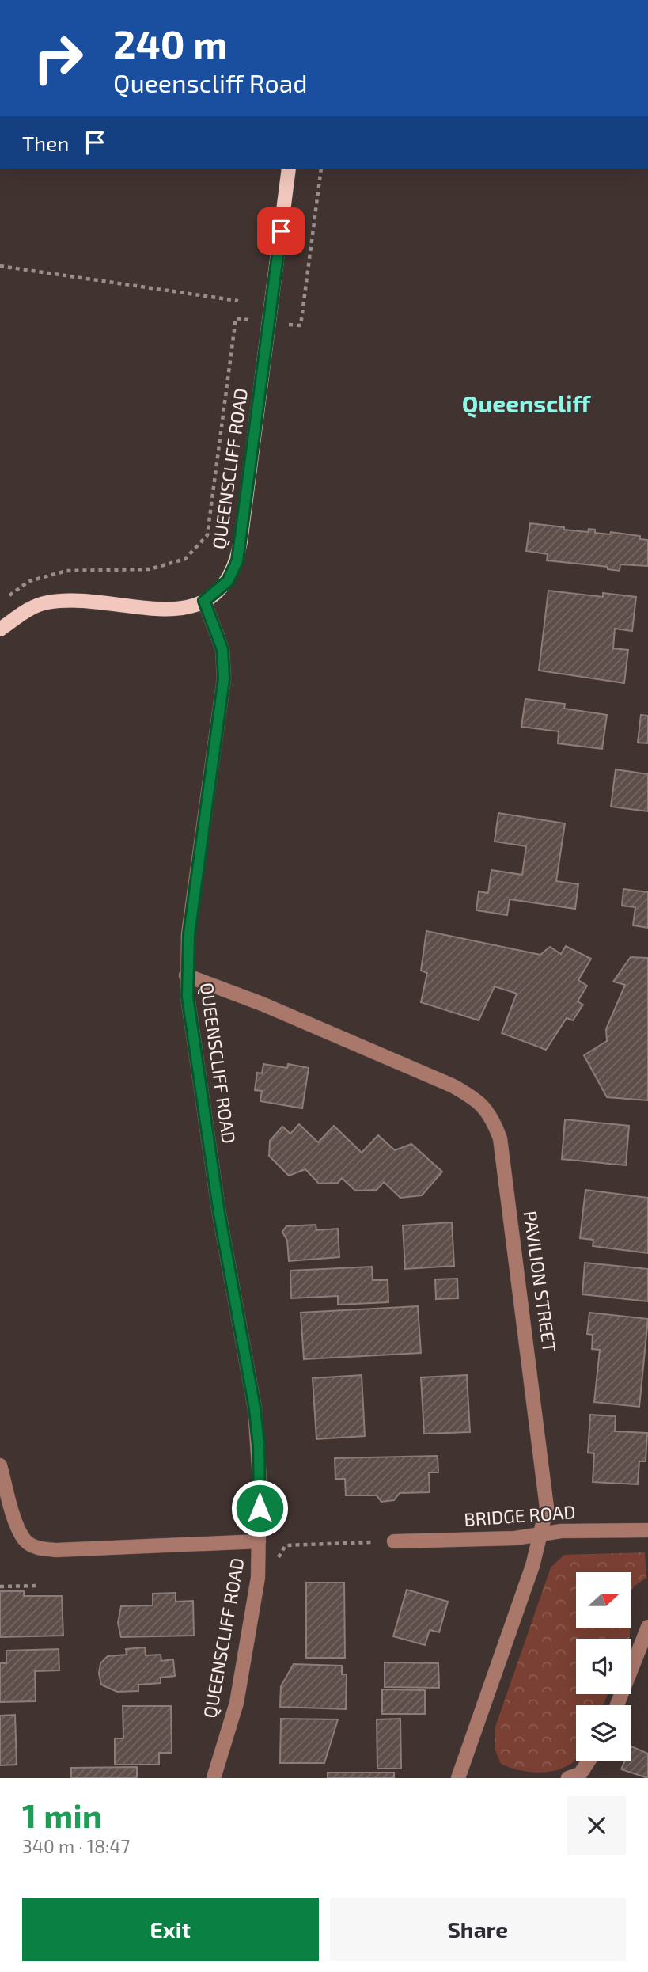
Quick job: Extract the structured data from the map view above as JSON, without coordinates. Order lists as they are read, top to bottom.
{
  "streets": {
    "main road": ["QUEENSCLIFF ROAD"],
    "street": ["PAVILION STREET", "BRIDGE ROAD"]
  },
  "crossings": [
    ["QUEENSCLIFF ROAD", "PAVILION STREET"],
    ["PAVILION STREET", "BRIDGE ROAD"]
  ],
  "districts": ["Queenscliff"],
  "north": "right",
  "page": {
    "turn": ["240 m", "Queenscliff Road"],
    "then": "Then",
    "heading": ["1 min", "340 m · 18:47"],
    "buttons": ["Exit", "Share"]
  }
}
